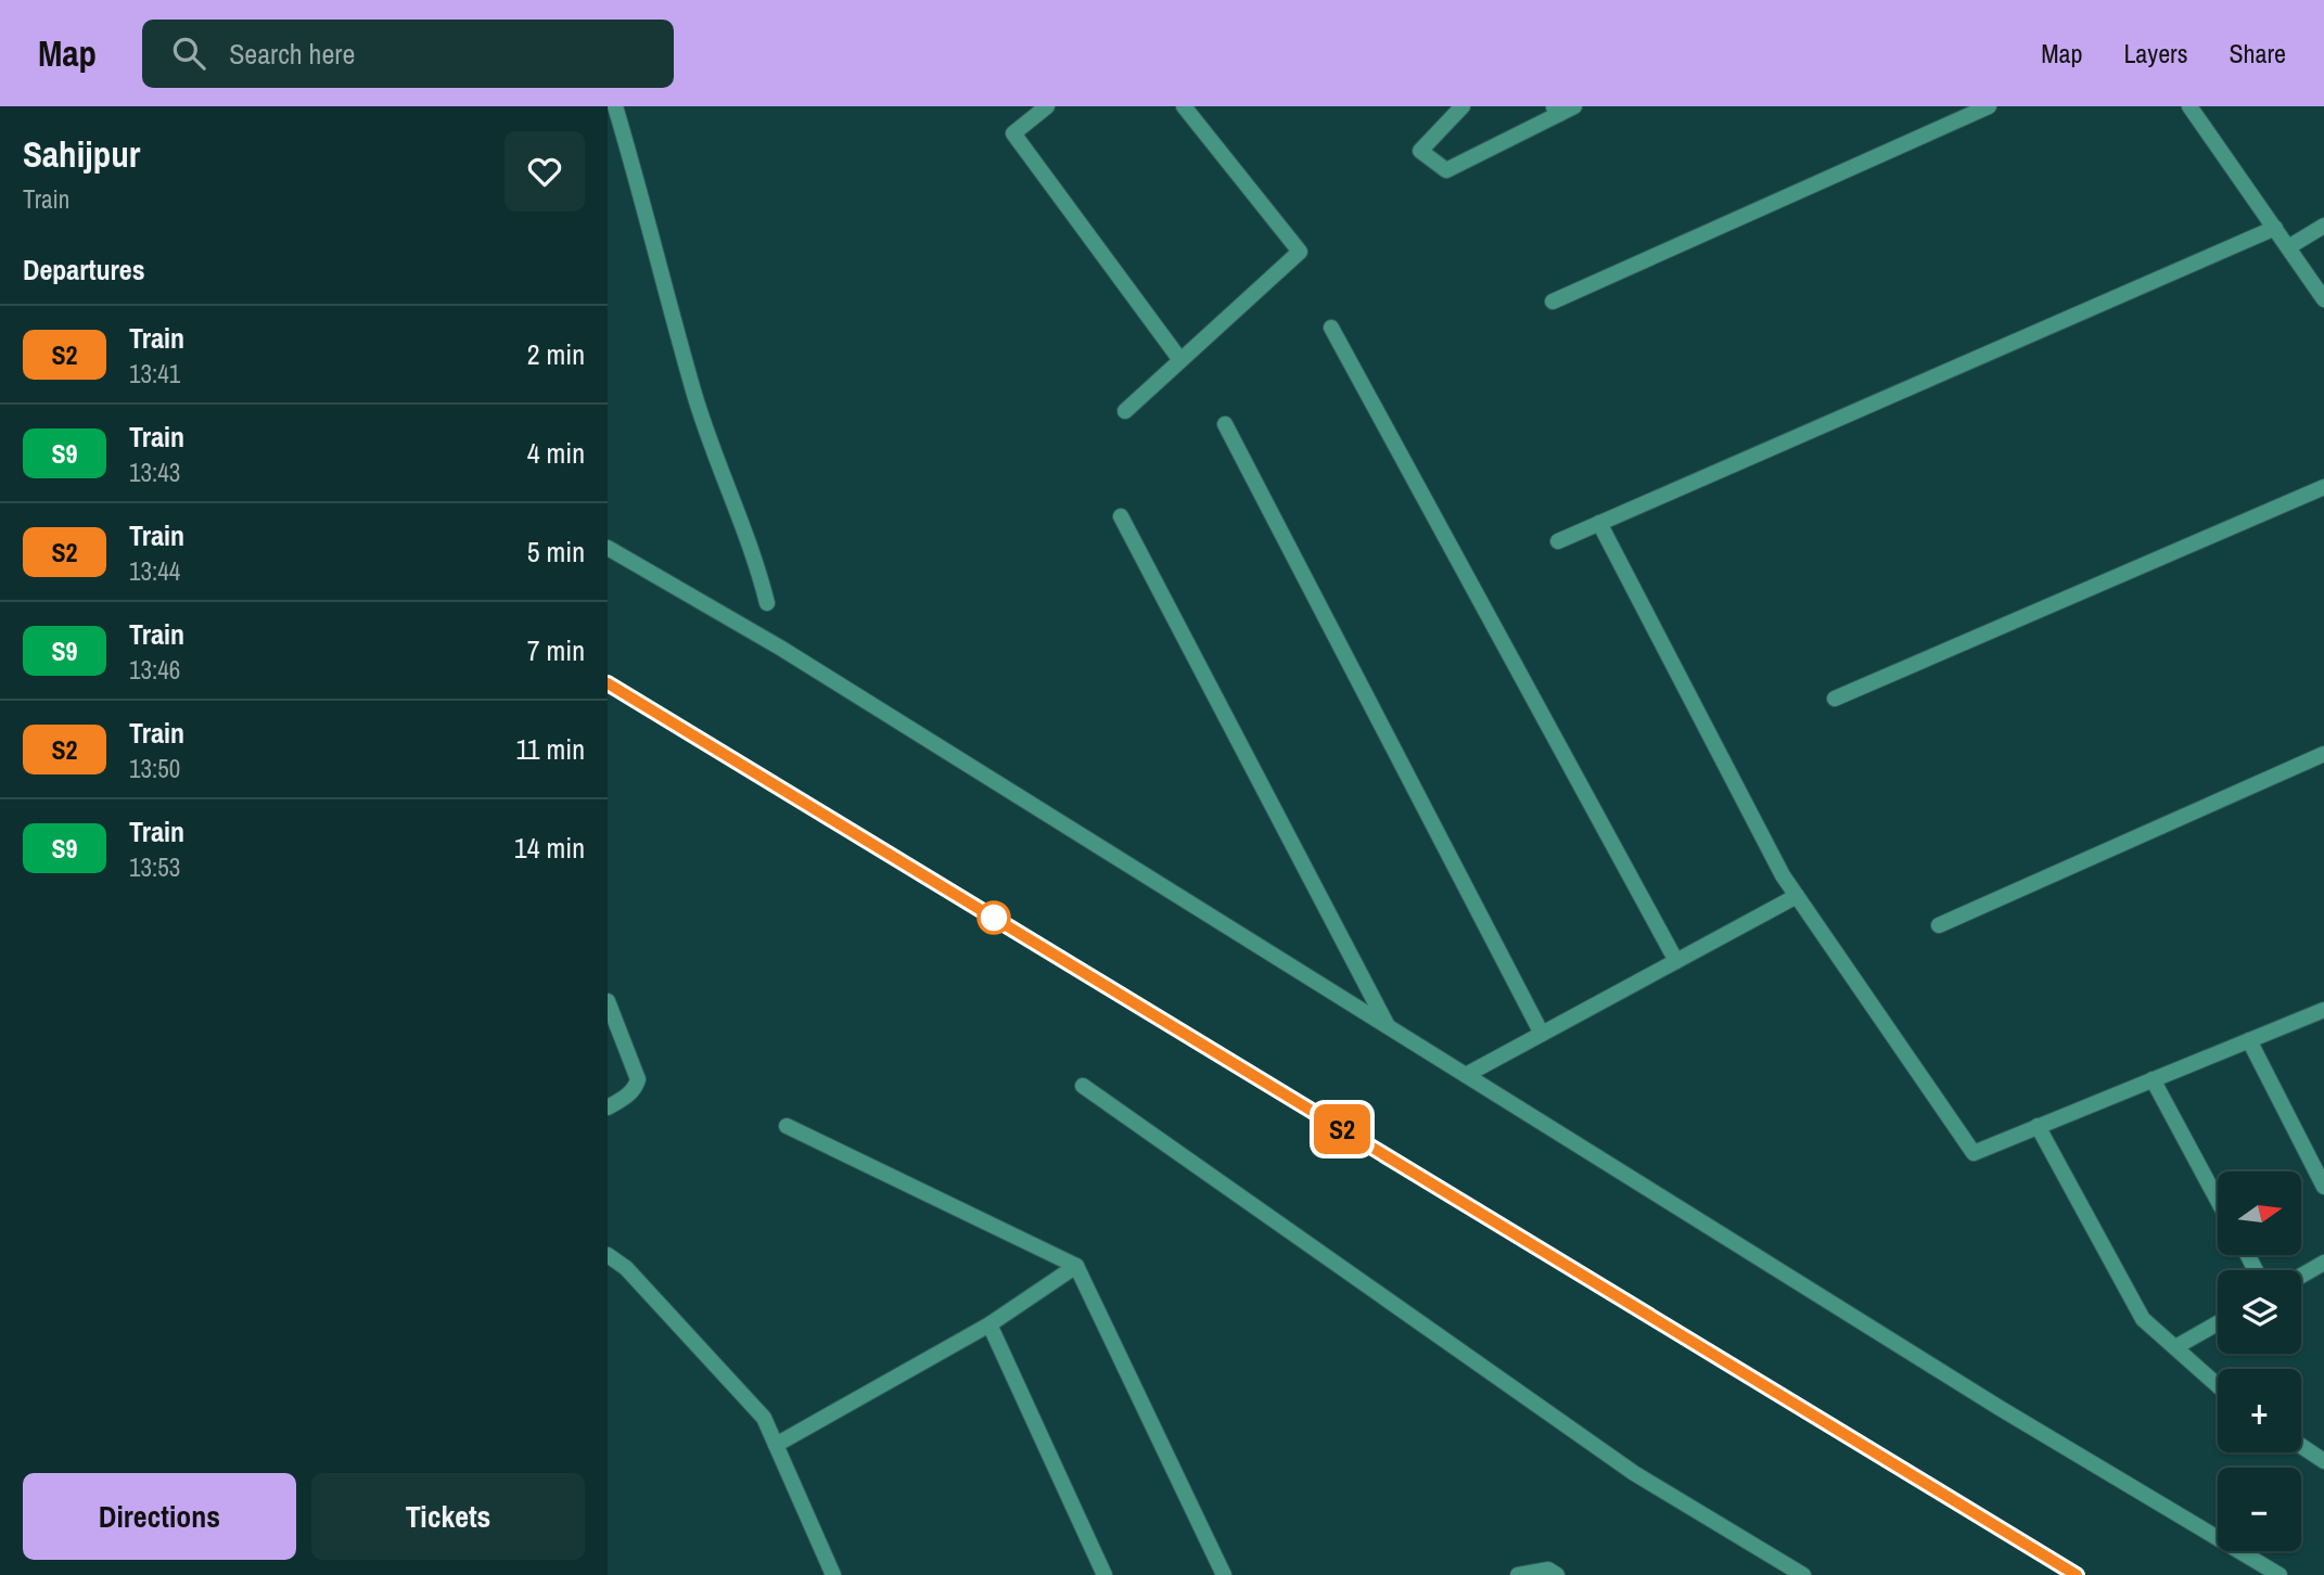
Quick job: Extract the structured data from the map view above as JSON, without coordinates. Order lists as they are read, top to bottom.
{
  "north": "right",
  "page": {
    "header": "Map",
    "search": "Search here",
    "nav": ["Map", "Layers", "Share"],
    "heading": [
      ["Sahijpur", "Train"],
      "Departures"
    ],
    "on_map": "S2",
    "list": [
      {
        "mark": "S2",
        "name": "Train",
        "note": "13:41",
        "value": "2 min"
      },
      {
        "mark": "S9",
        "name": "Train",
        "note": "13:43",
        "value": "4 min"
      },
      {
        "mark": "S2",
        "name": "Train",
        "note": "13:44",
        "value": "5 min"
      },
      {
        "mark": "S9",
        "name": "Train",
        "note": "13:46",
        "value": "7 min"
      },
      {
        "mark": "S2",
        "name": "Train",
        "note": "13:50",
        "value": "11 min"
      },
      {
        "mark": "S9",
        "name": "Train",
        "note": "13:53",
        "value": "14 min"
      }
    ],
    "map_buttons": ["+", "−"],
    "buttons": ["Directions", "Tickets"]
  }
}
